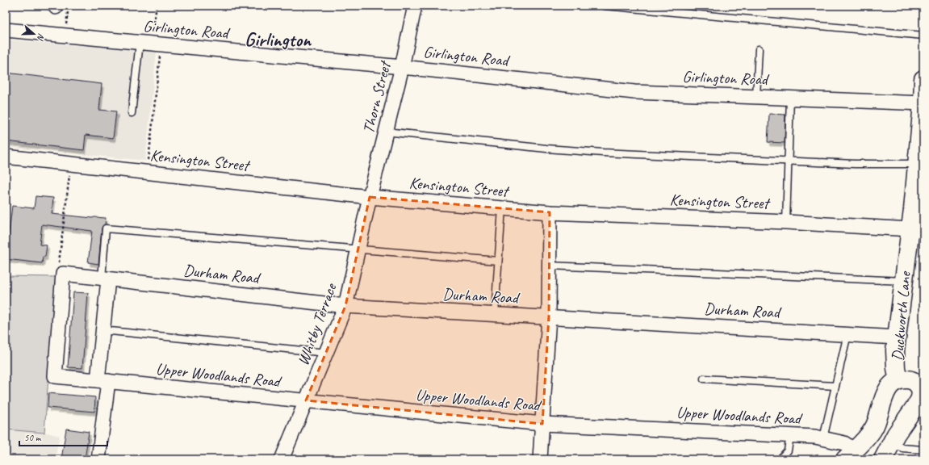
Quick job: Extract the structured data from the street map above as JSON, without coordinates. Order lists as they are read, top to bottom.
{
  "streets": {
    "street": [
      "Girlington Road",
      "Thorn Street",
      "Kensington Street",
      "Durham Road",
      "Duckworth Lane",
      "Whitby Terrace",
      "Upper Woodlands Road"
    ]
  },
  "crossings": [
    ["Girlington Road", "Thorn Street"],
    ["Girlington Road", "Duckworth Lane"],
    ["Thorn Street", "Kensington Street"],
    ["Thorn Street", "Whitby Terrace"],
    ["Kensington Street", "Duckworth Lane"],
    ["Kensington Street", "Whitby Terrace"],
    ["Durham Road", "Duckworth Lane"],
    ["Durham Road", "Whitby Terrace"],
    ["Durham Road", "Upper Woodlands Road"],
    ["Whitby Terrace", "Upper Woodlands Road"]
  ],
  "districts": ["Girlington"],
  "scale_bar": "50 m",
  "north": "right"
}
